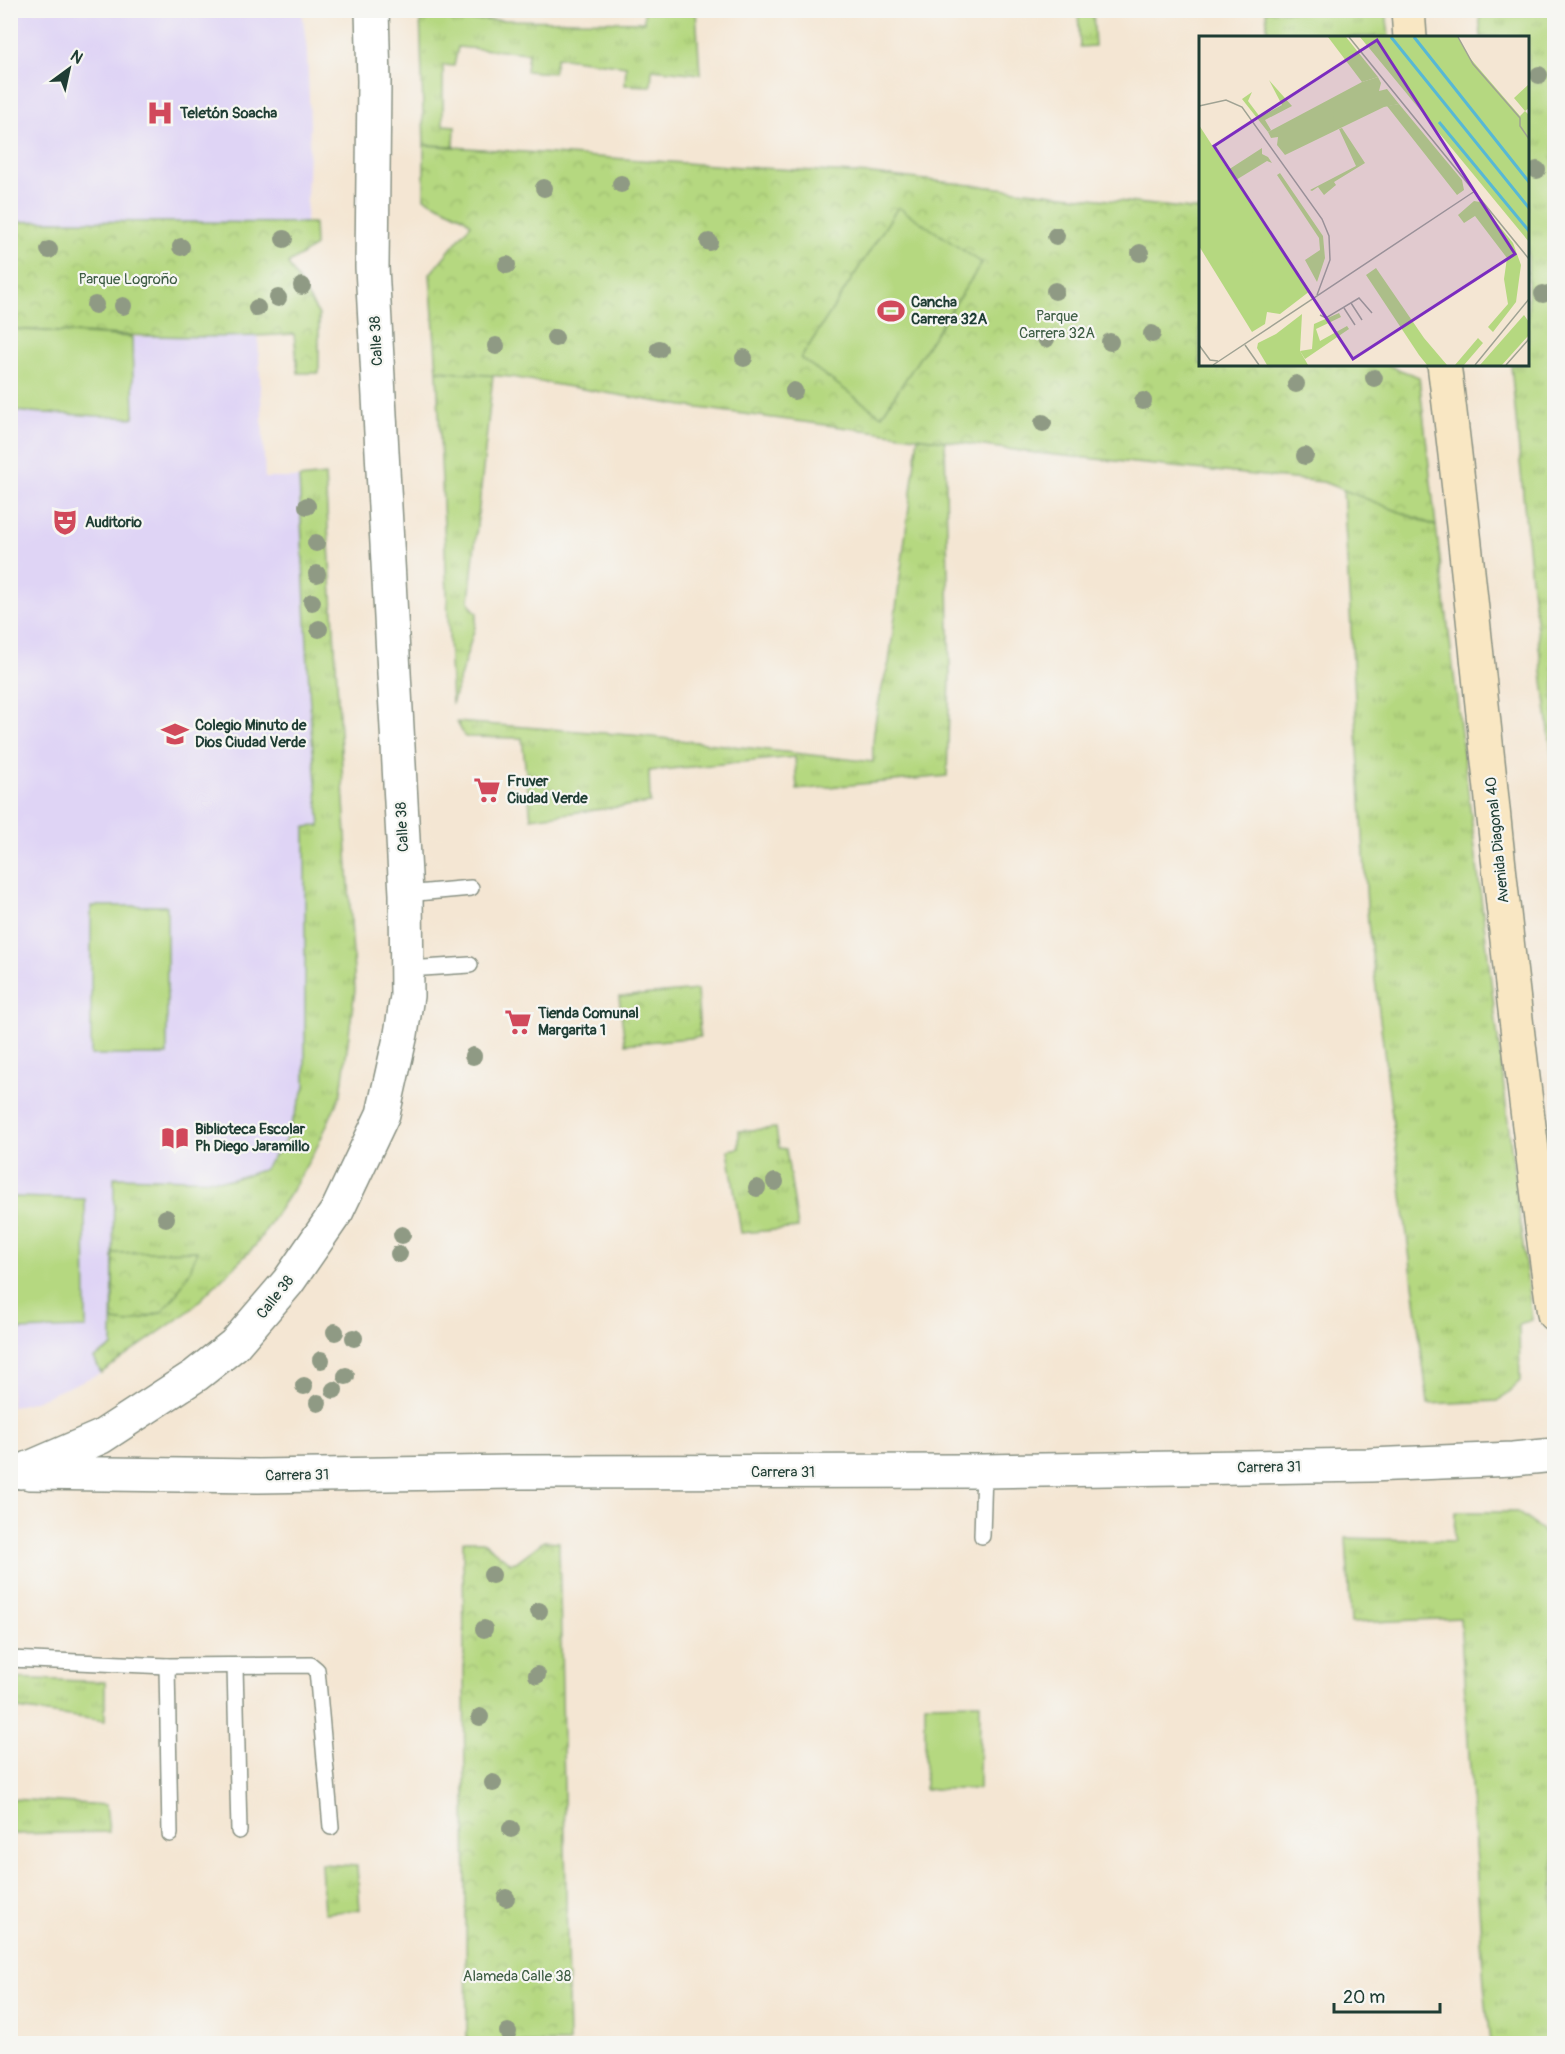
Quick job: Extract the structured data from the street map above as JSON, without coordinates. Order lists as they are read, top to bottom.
{
  "streets": {
    "main road": ["Avenida Diagonal 40"],
    "street": ["Calle 38", "Carrera 31"]
  },
  "crossings": [
    ["Calle 38", "Carrera 31"]
  ],
  "parks": ["Parque Logroño", "Parque Carrera 32A", "Alameda Calle 38"],
  "places": {
    "hospital": ["Teletón Soacha"],
    "sports": ["Cancha Carrera 32A"],
    "theatre": ["Auditorio"],
    "school or university": ["Colegio Minuto de Dios Ciudad Verde"],
    "supermarket": ["Fruver Ciudad Verde", "Tienda Comunal Margarita 1"],
    "library": ["Biblioteca Escolar Ph Diego Jaramillo"]
  },
  "scale_bar": "20 m",
  "north": "top right"
}
